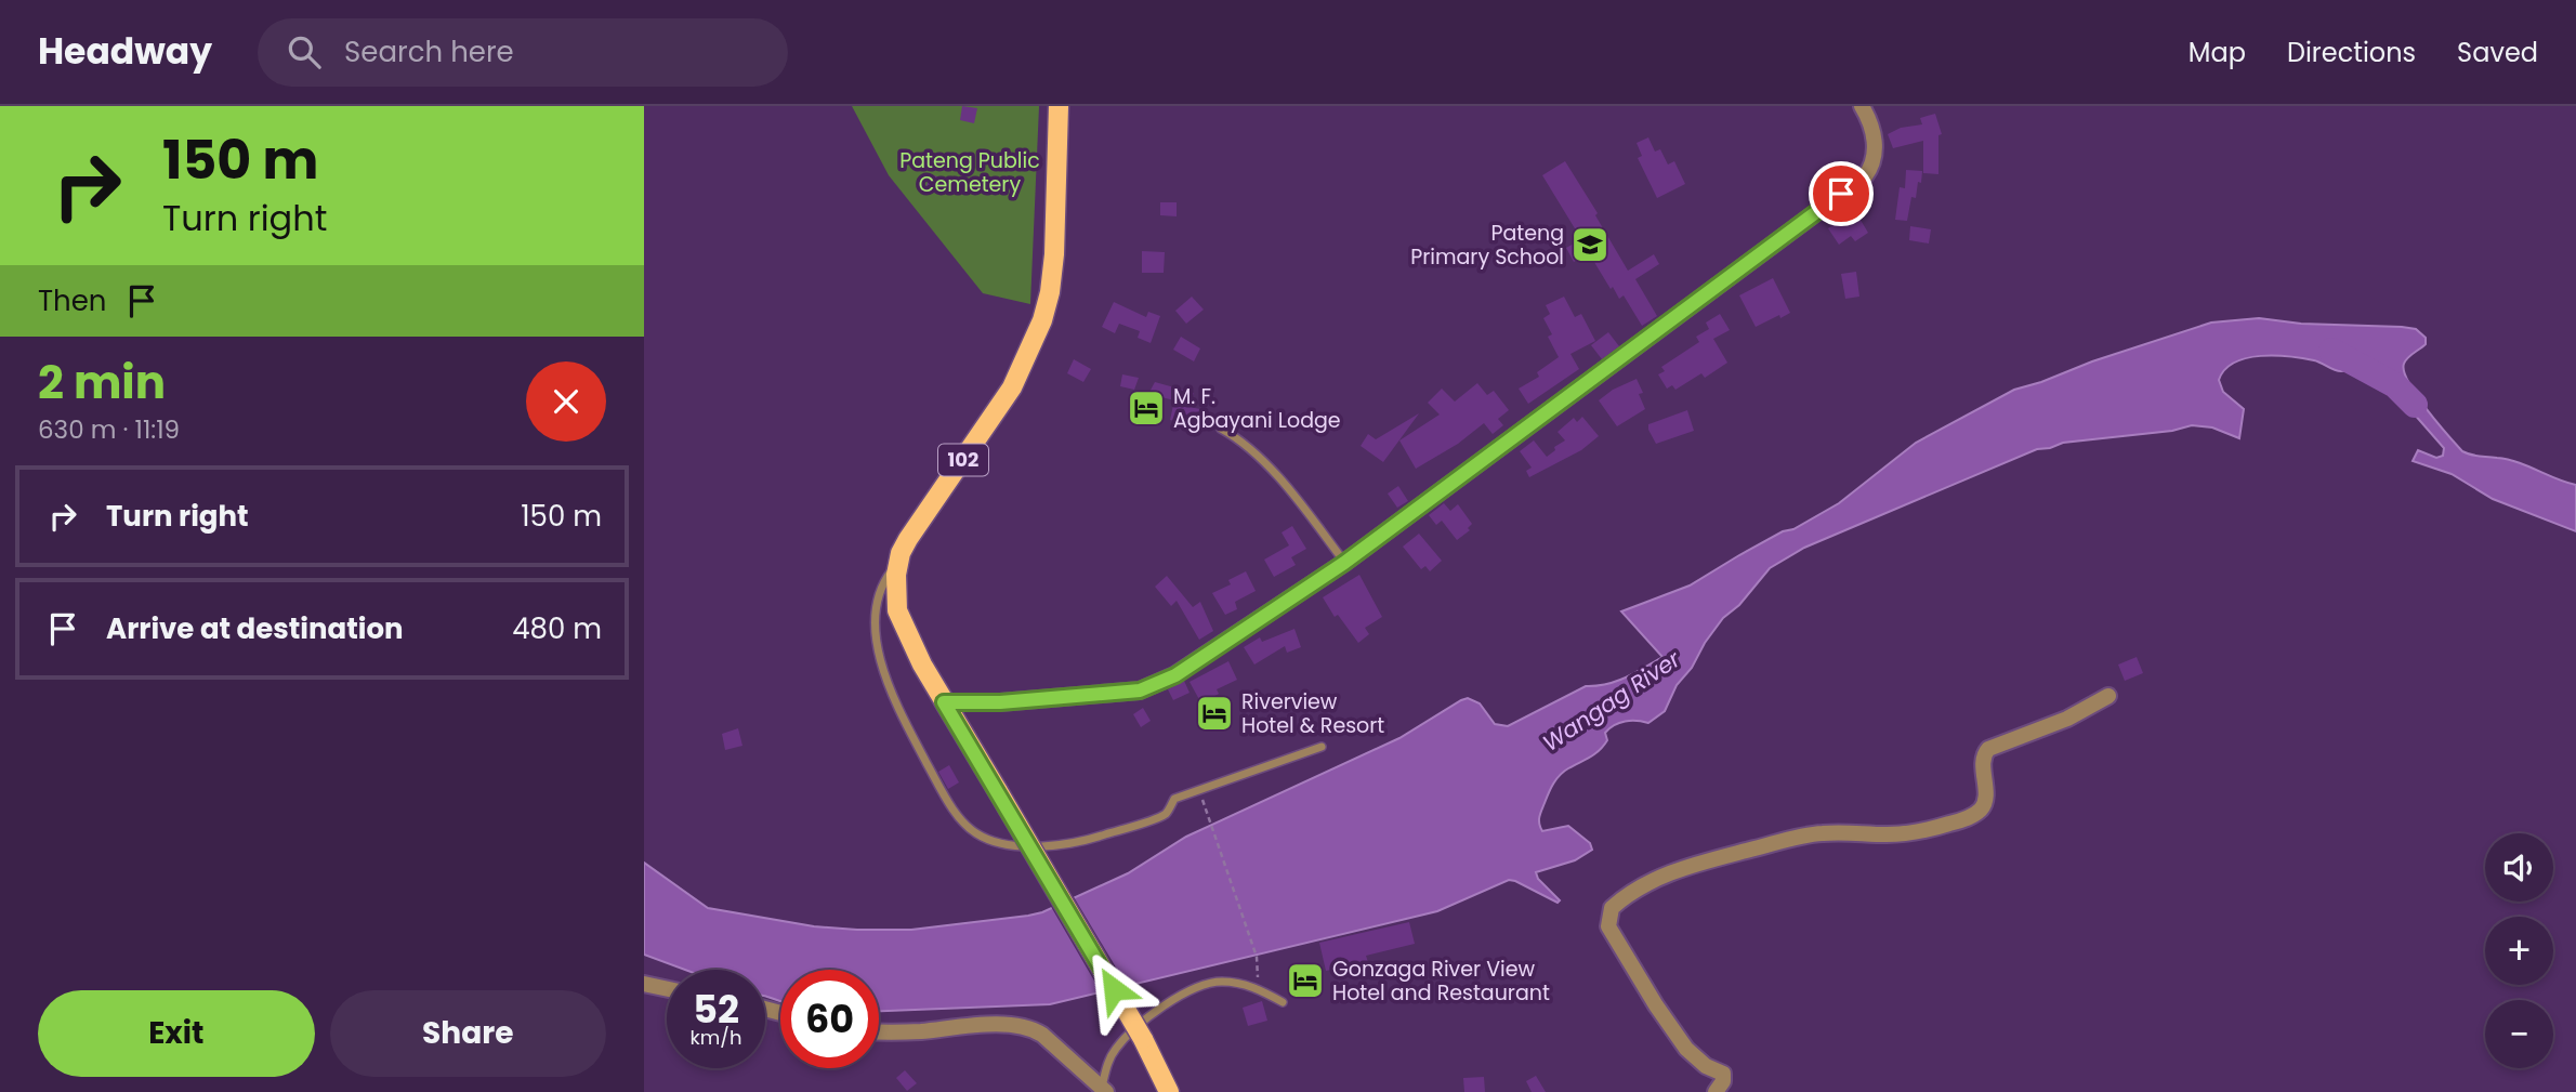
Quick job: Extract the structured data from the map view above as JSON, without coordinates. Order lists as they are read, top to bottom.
{
  "streets": {
    "main road": ["102"]
  },
  "water": ["Wangag River"],
  "parks": ["Pateng Public Cemetery"],
  "places": {
    "school or university": ["Pateng Primary School"],
    "hotel": ["M. F. Agbayani Lodge", "Riverview Hotel & Resort", "Gonzaga River View Hotel and Restaurant"]
  },
  "page": {
    "header": "Headway",
    "search": "Search here",
    "nav": ["Map", "Directions", "Saved"],
    "turn": ["150 m", "Turn right"],
    "then": "Then",
    "heading": ["2 min", "630 m · 11:19"],
    "list": [
      {
        "name": "Turn right",
        "value": "150 m"
      },
      {
        "name": "Arrive at destination",
        "value": "480 m"
      }
    ],
    "map_buttons": ["+", "−"],
    "speed": "52 km/h",
    "limit": "60",
    "buttons": ["Exit", "Share"]
  }
}
